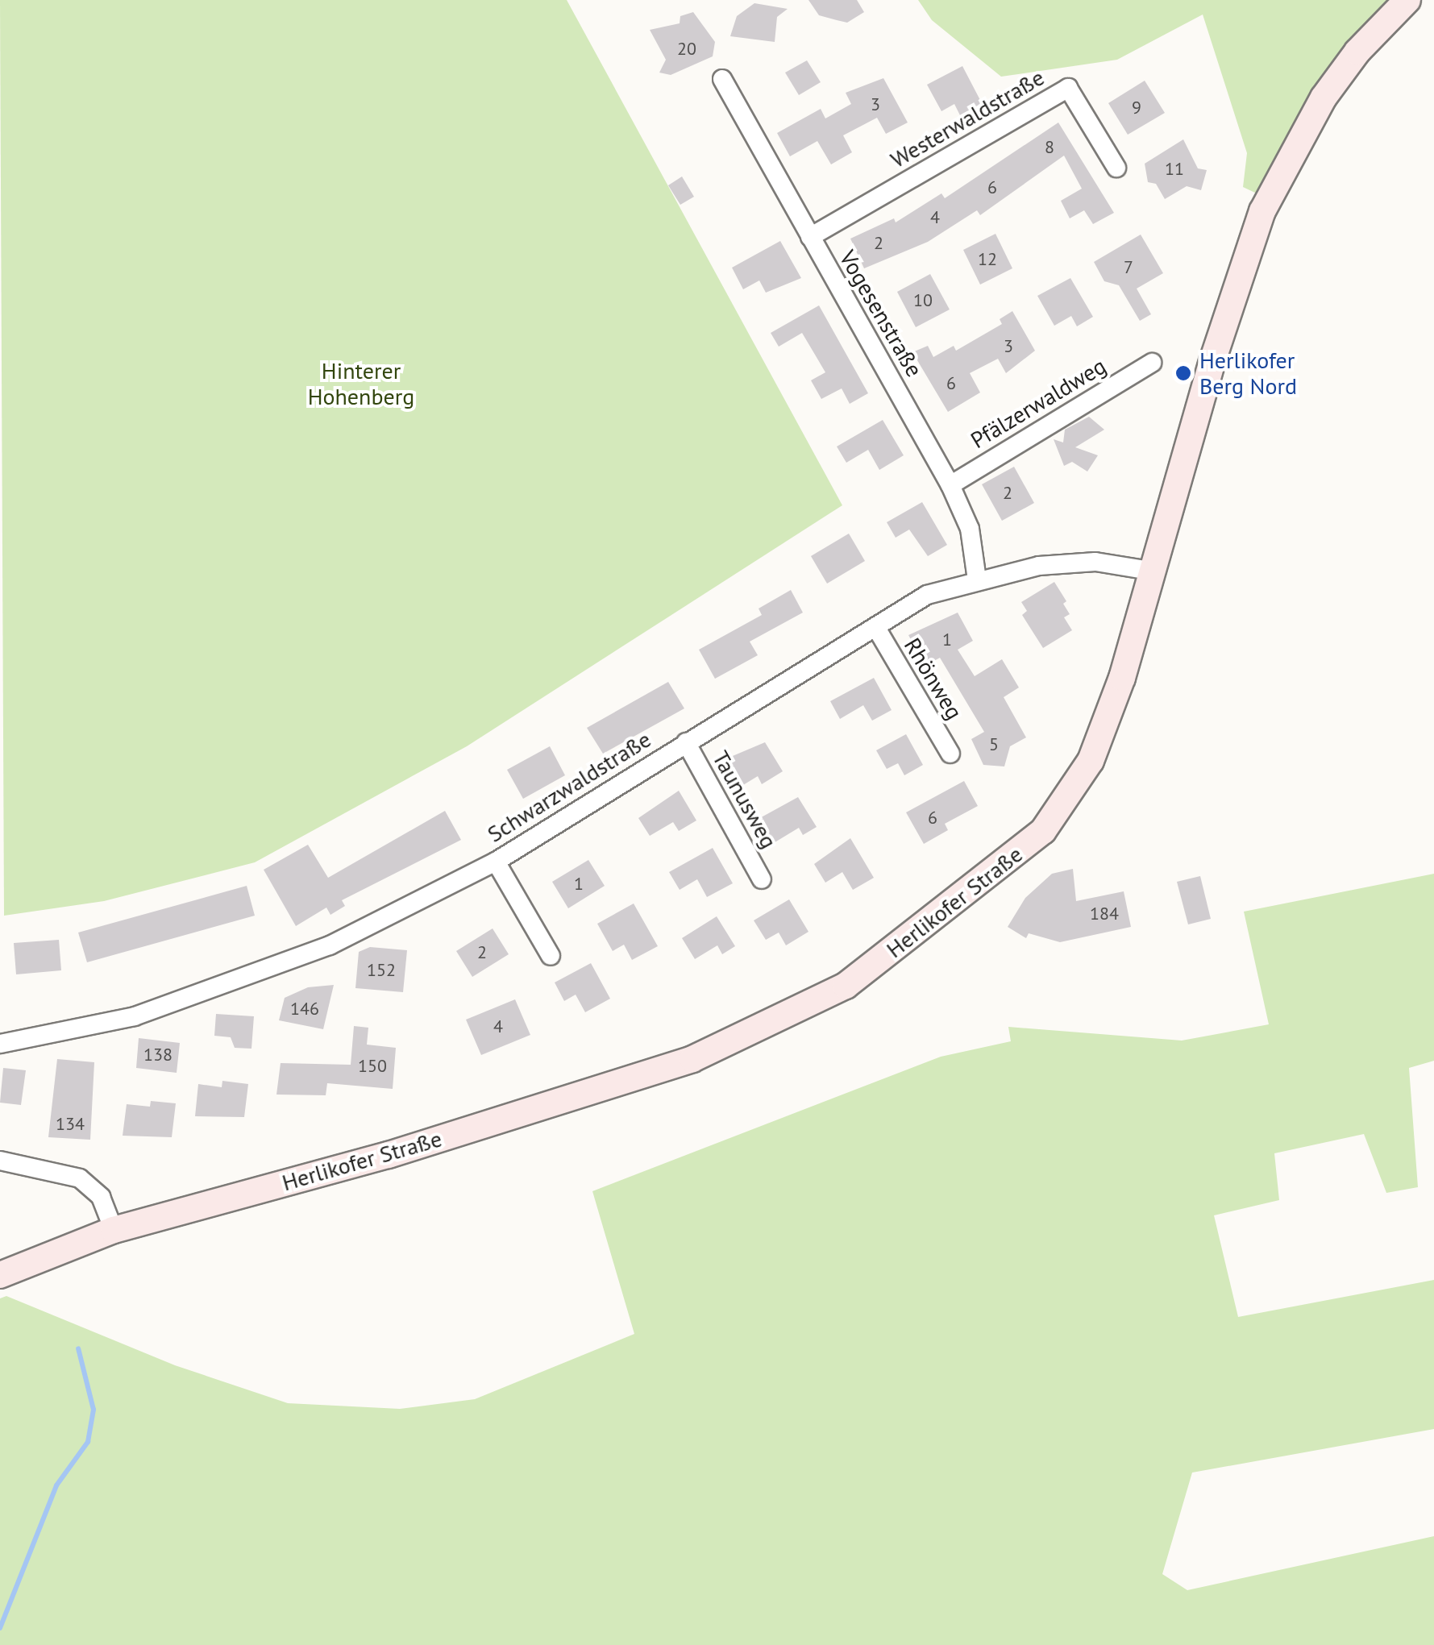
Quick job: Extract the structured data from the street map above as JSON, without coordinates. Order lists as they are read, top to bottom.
{
  "streets": {
    "main road": ["Herlikofer Straße"],
    "street": [
      "Westerwaldstraße",
      "Vogesenstraße",
      "Pfälzerwaldweg",
      "Rhönweg",
      "Schwarzwaldstraße",
      "Taunusweg"
    ]
  },
  "crossings": [
    ["Westerwaldstraße", "Vogesenstraße"],
    ["Vogesenstraße", "Pfälzerwaldweg"],
    ["Vogesenstraße", "Schwarzwaldstraße"],
    ["Rhönweg", "Schwarzwaldstraße"],
    ["Schwarzwaldstraße", "Taunusweg"],
    ["Schwarzwaldstraße", "Herlikofer Straße"]
  ],
  "parks": ["Hinterer Hohenberg"],
  "places": ["Herlikofer Berg Nord"],
  "house_numbers": [
    "20",
    "3",
    "9",
    "8",
    "11",
    "6",
    "4",
    "2",
    "12",
    "7",
    "10",
    "3",
    "6",
    "2",
    "1",
    "5",
    "6",
    "1",
    "184",
    "2",
    "152",
    "146",
    "4",
    "138",
    "150",
    "134"
  ]
}
